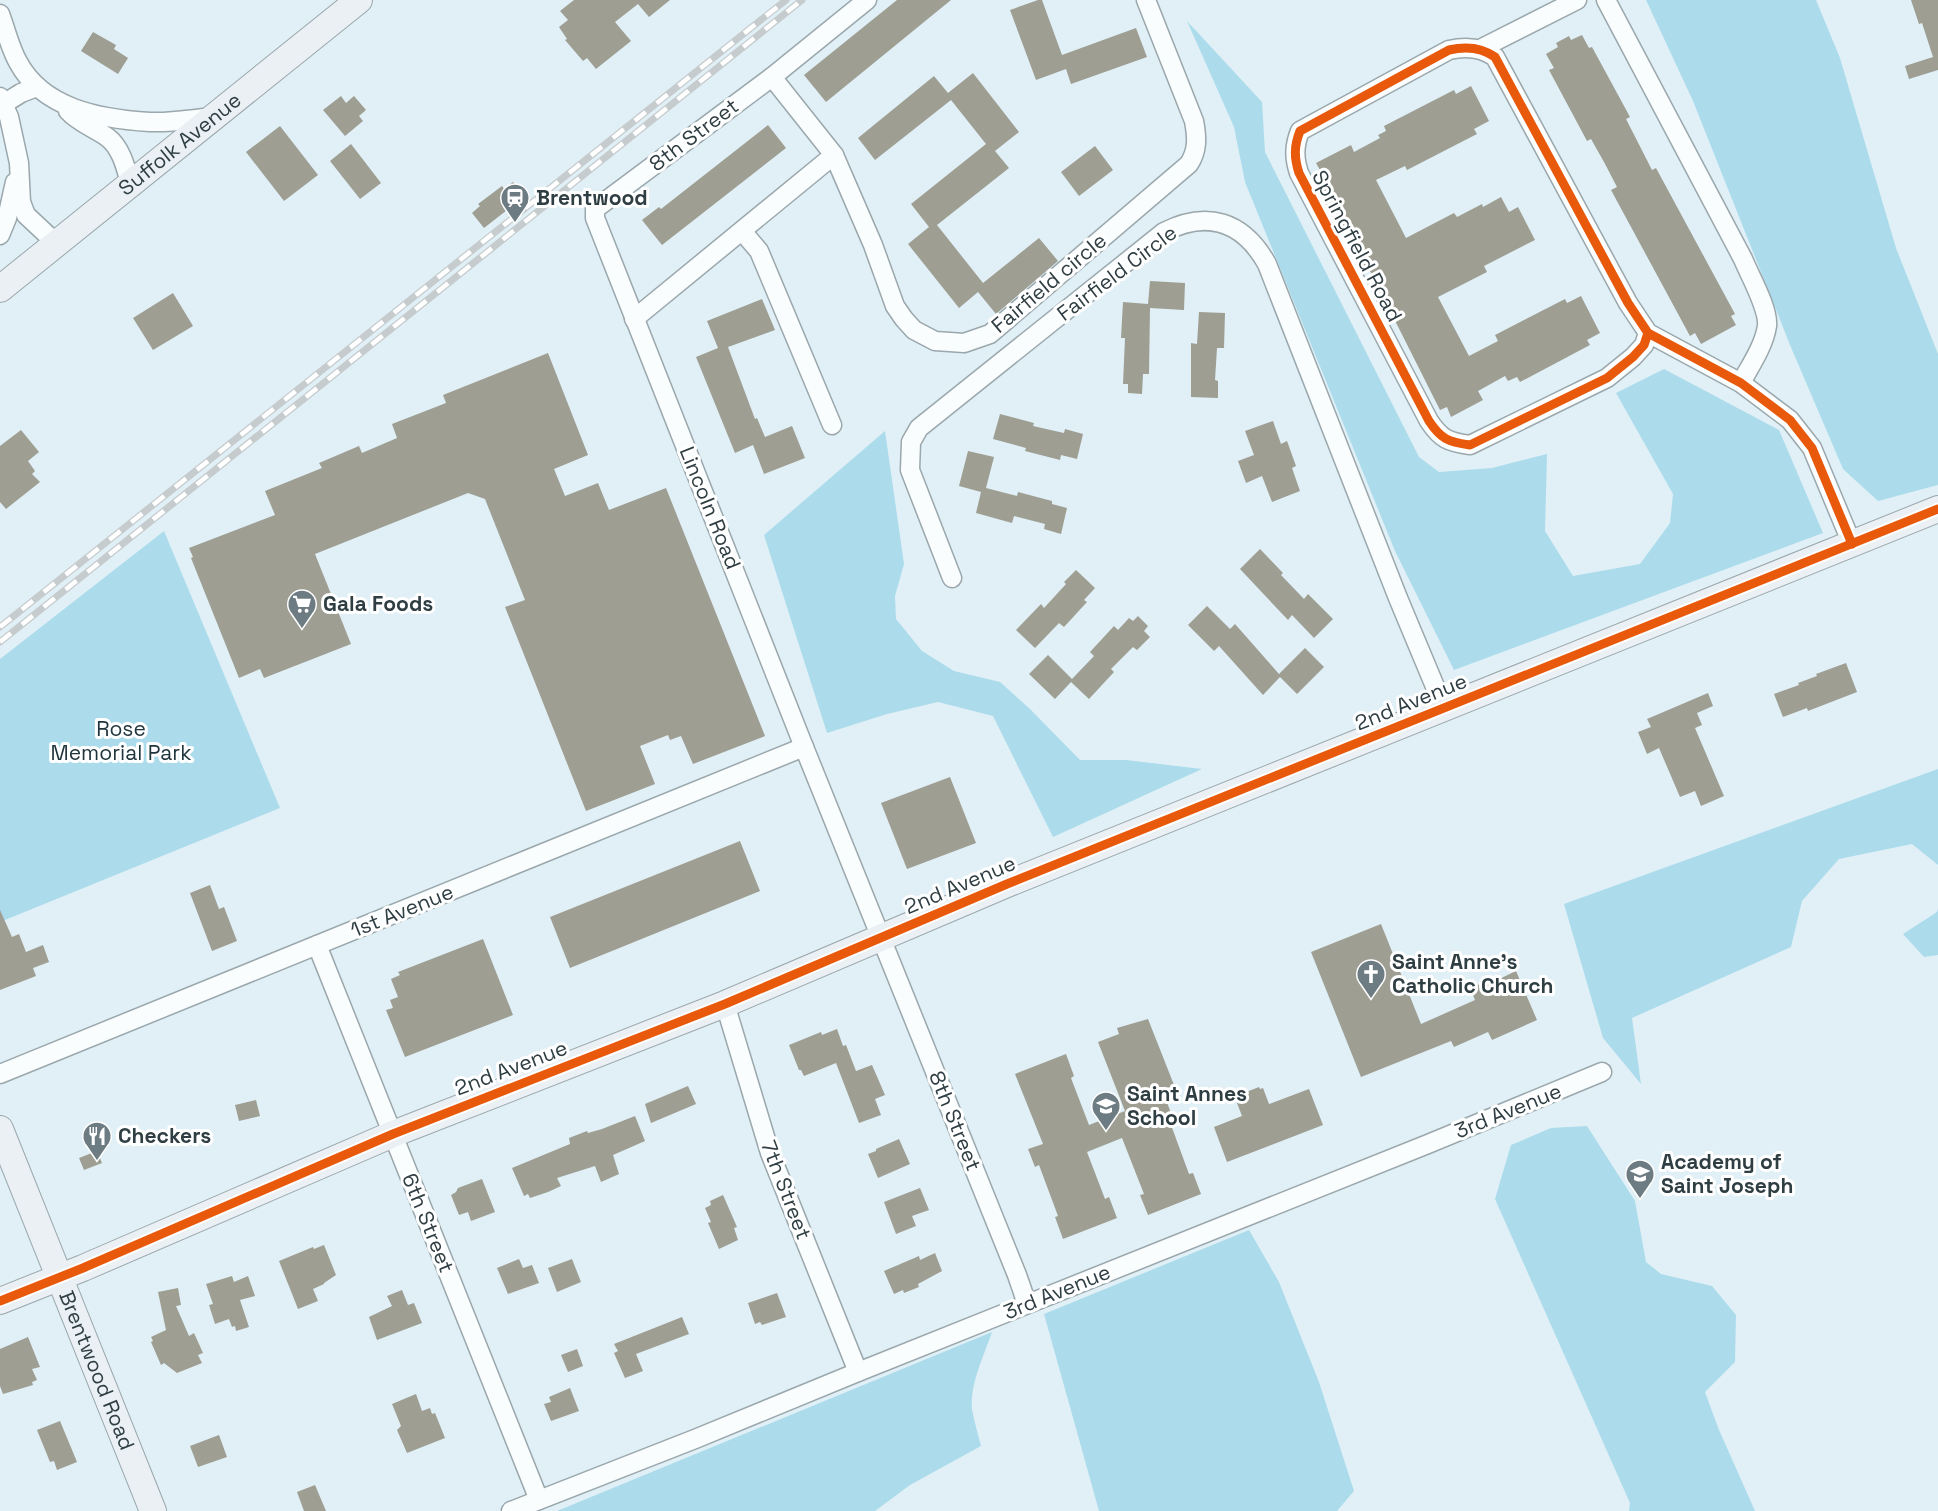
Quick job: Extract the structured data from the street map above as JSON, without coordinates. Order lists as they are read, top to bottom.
{
  "streets": {
    "street": [
      "8th Street",
      "Suffolk Avenue",
      "Springfield Road",
      "Fairfield Circle",
      "Fairfield circle",
      "Lincoln Road",
      "2nd Avenue",
      "1st Avenue",
      "3rd Avenue",
      "7th Street",
      "6th Street",
      "Brentwood Road"
    ]
  },
  "crossings": [
    ["8th Street", "Fairfield circle"],
    ["8th Street", "Lincoln Road"],
    ["8th Street", "2nd Avenue"],
    ["8th Street", "3rd Avenue"],
    ["Fairfield Circle", "2nd Avenue"],
    ["Lincoln Road", "2nd Avenue"],
    ["Lincoln Road", "1st Avenue"],
    ["2nd Avenue", "7th Street"],
    ["2nd Avenue", "6th Street"],
    ["2nd Avenue", "Brentwood Road"],
    ["1st Avenue", "6th Street"],
    ["3rd Avenue", "7th Street"],
    ["3rd Avenue", "6th Street"]
  ],
  "parks": ["Rose Memorial Park"],
  "places": {
    "station": ["Brentwood"],
    "supermarket": ["Gala Foods"],
    "church": ["Saint Anne's Catholic Church"],
    "school or university": ["Saint Annes School", "Academy of Saint Joseph"],
    "restaurant": ["Checkers"]
  }
}
